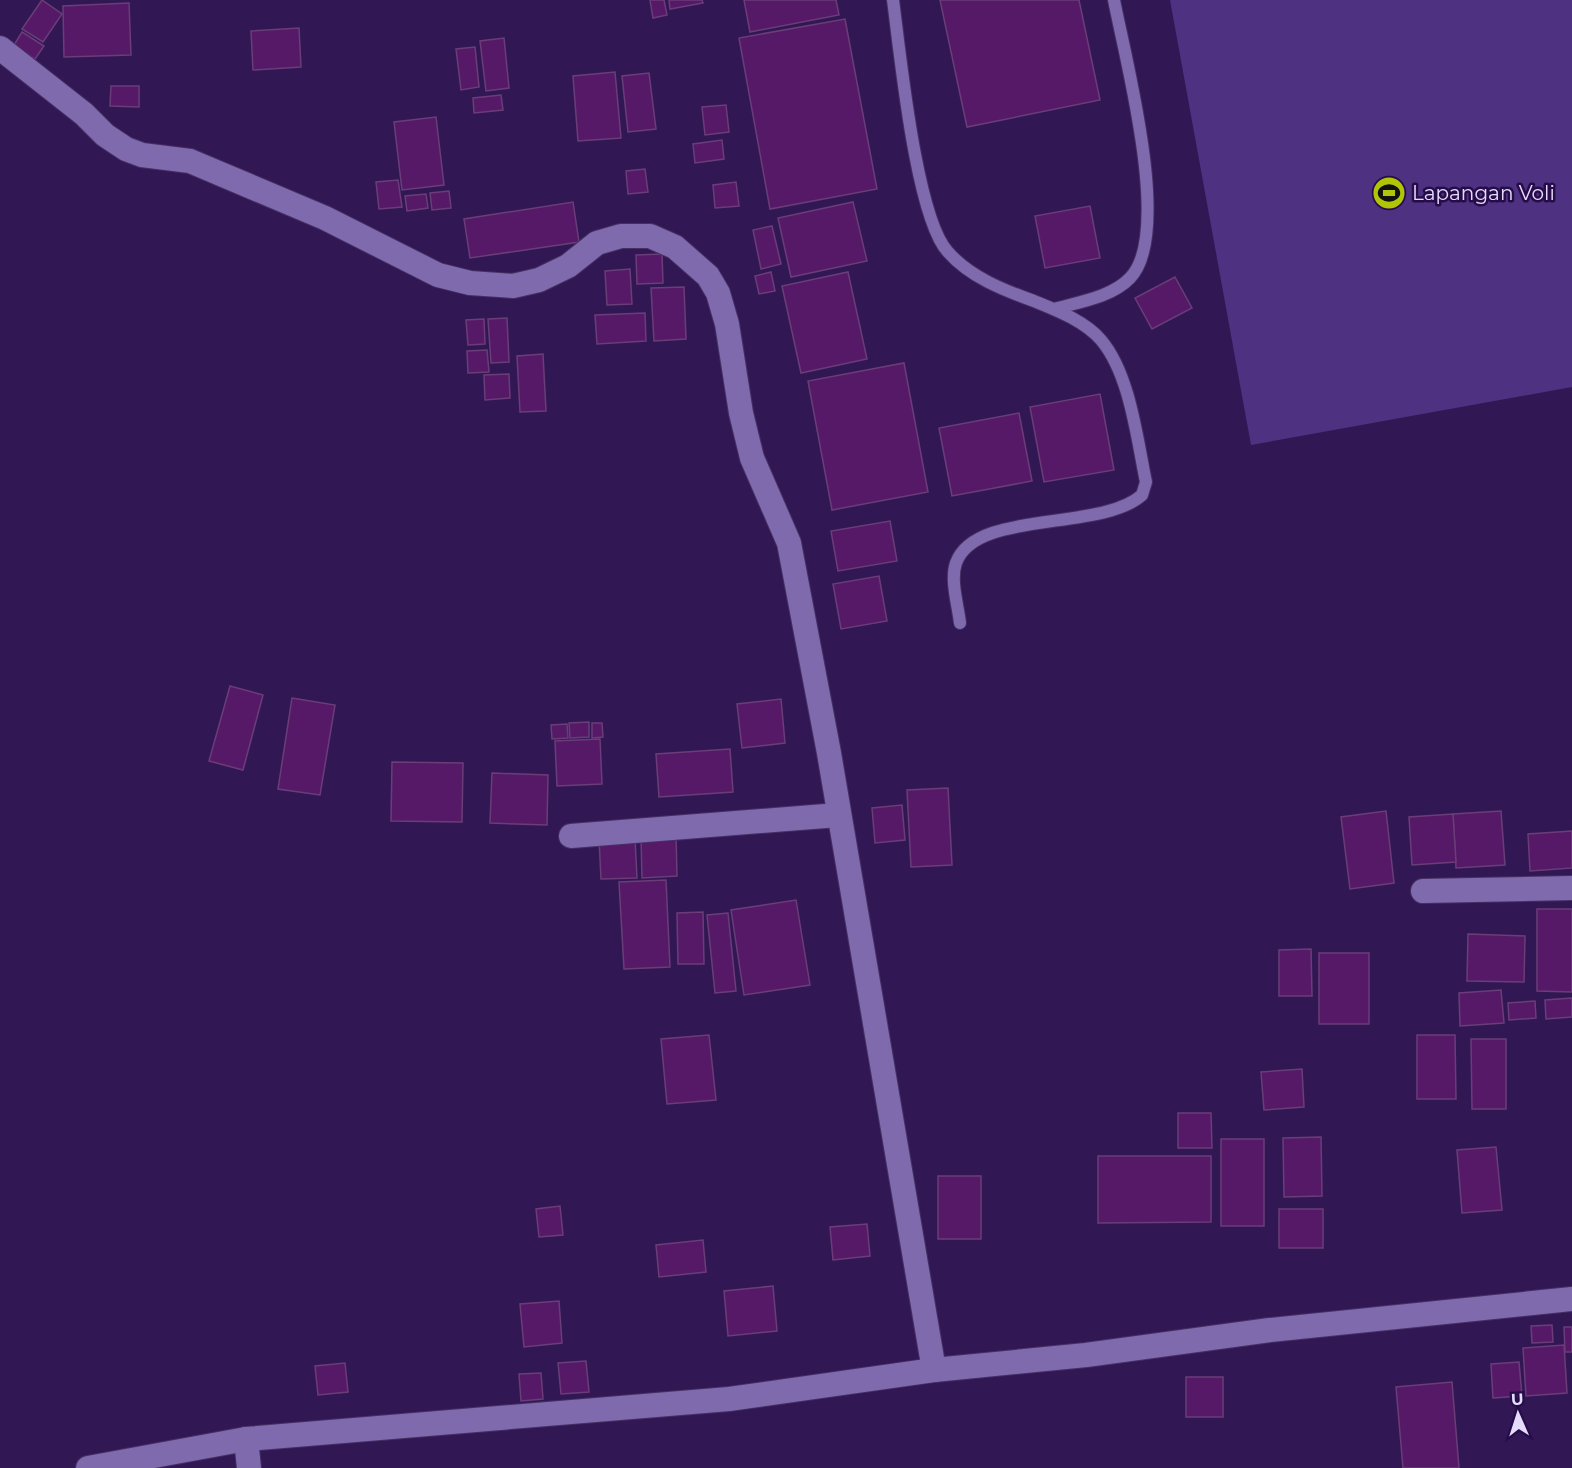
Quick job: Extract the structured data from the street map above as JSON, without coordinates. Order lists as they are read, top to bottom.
{
  "places": {
    "sports": ["Lapangan Voli"]
  },
  "north": "top"
}
